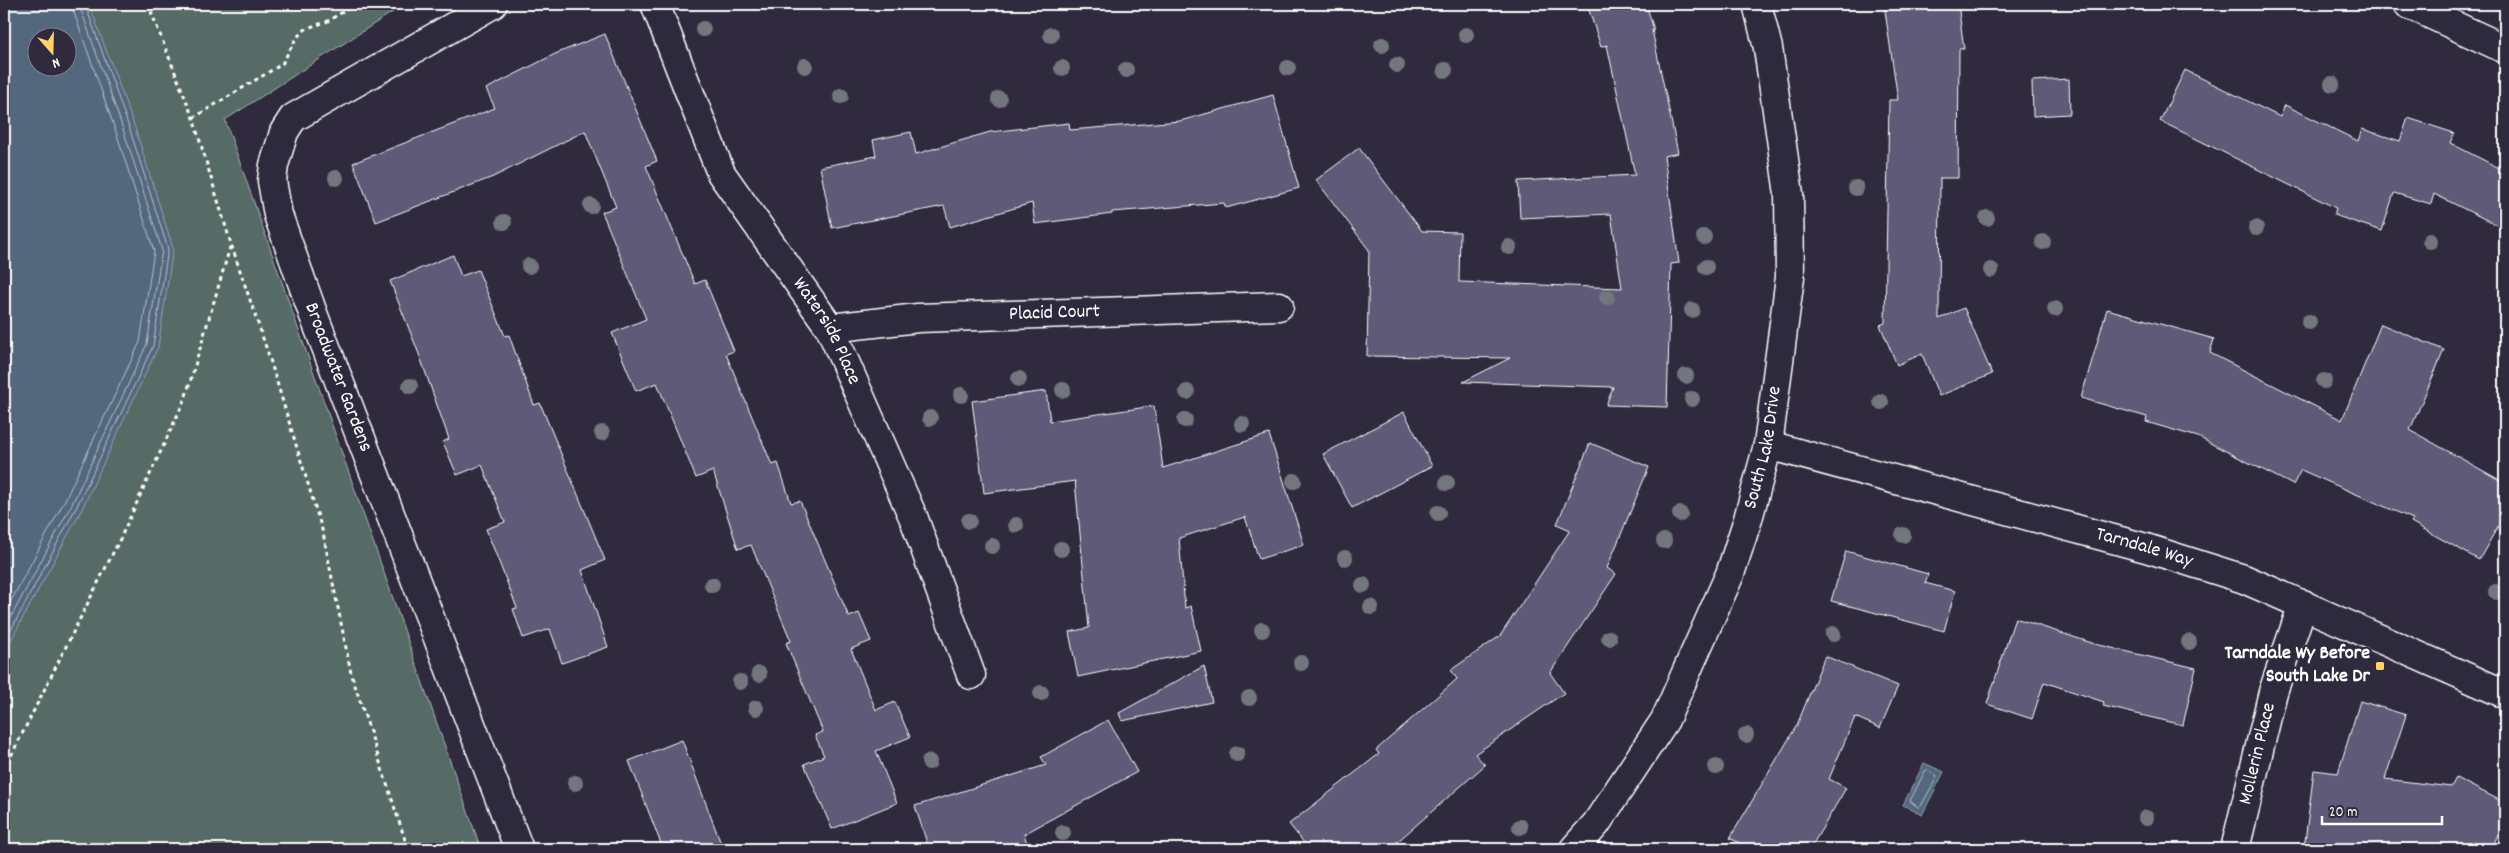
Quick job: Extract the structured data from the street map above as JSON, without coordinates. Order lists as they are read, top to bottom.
{
  "streets": {
    "street": [
      "Placid Court",
      "Waterside Place",
      "Broadwater Gardens",
      "South Lake Drive",
      "Tarndale Way",
      "Mollerin Place"
    ]
  },
  "crossings": [
    ["Placid Court", "Waterside Place"],
    ["South Lake Drive", "Tarndale Way"],
    ["Tarndale Way", "Mollerin Place"]
  ],
  "places": {
    "transit": ["Tarndale Wy Before South Lake Dr"]
  },
  "scale_bar": "20 m",
  "north": "bottom"
}
